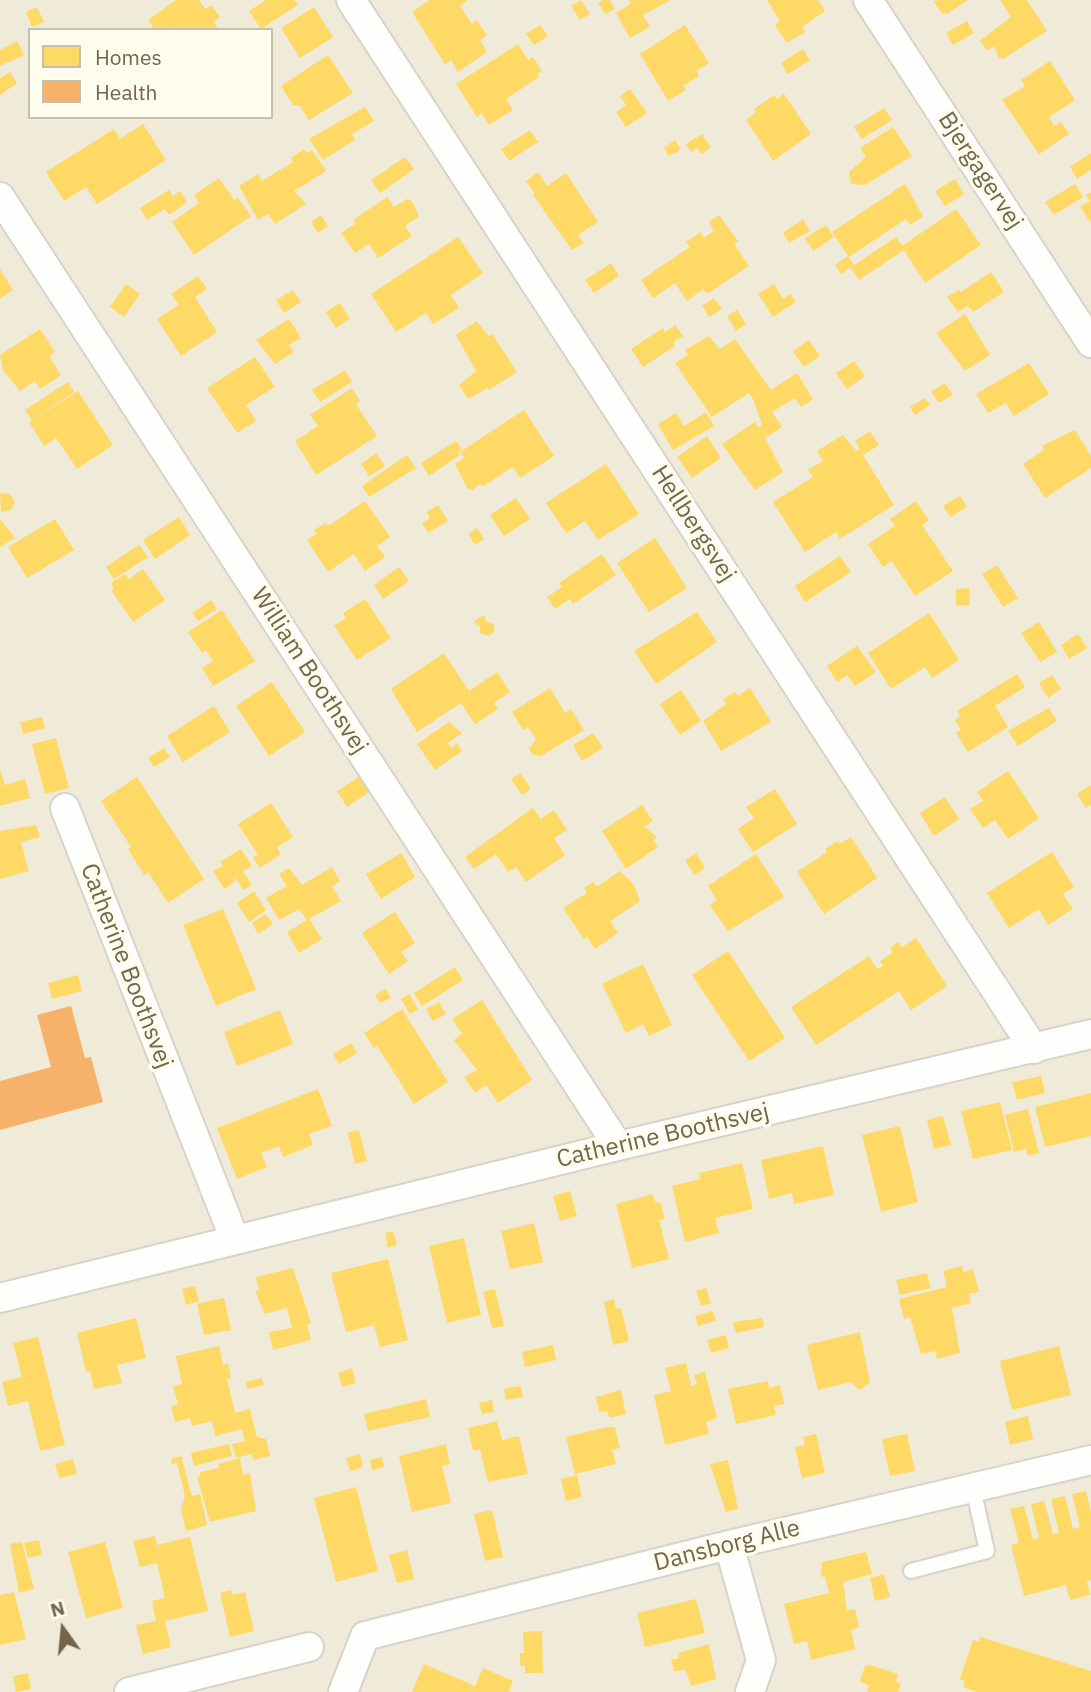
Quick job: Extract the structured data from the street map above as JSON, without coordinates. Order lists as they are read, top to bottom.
{
  "streets": {
    "street": [
      "Bjergagervej",
      "Hellbergsvej",
      "William Boothsvej",
      "Catherine Boothsvej",
      "Dansborg Alle"
    ]
  },
  "crossings": [
    ["Hellbergsvej", "Catherine Boothsvej"],
    ["William Boothsvej", "Catherine Boothsvej"]
  ],
  "legend": ["Homes", "Health"],
  "north": "top"
}
